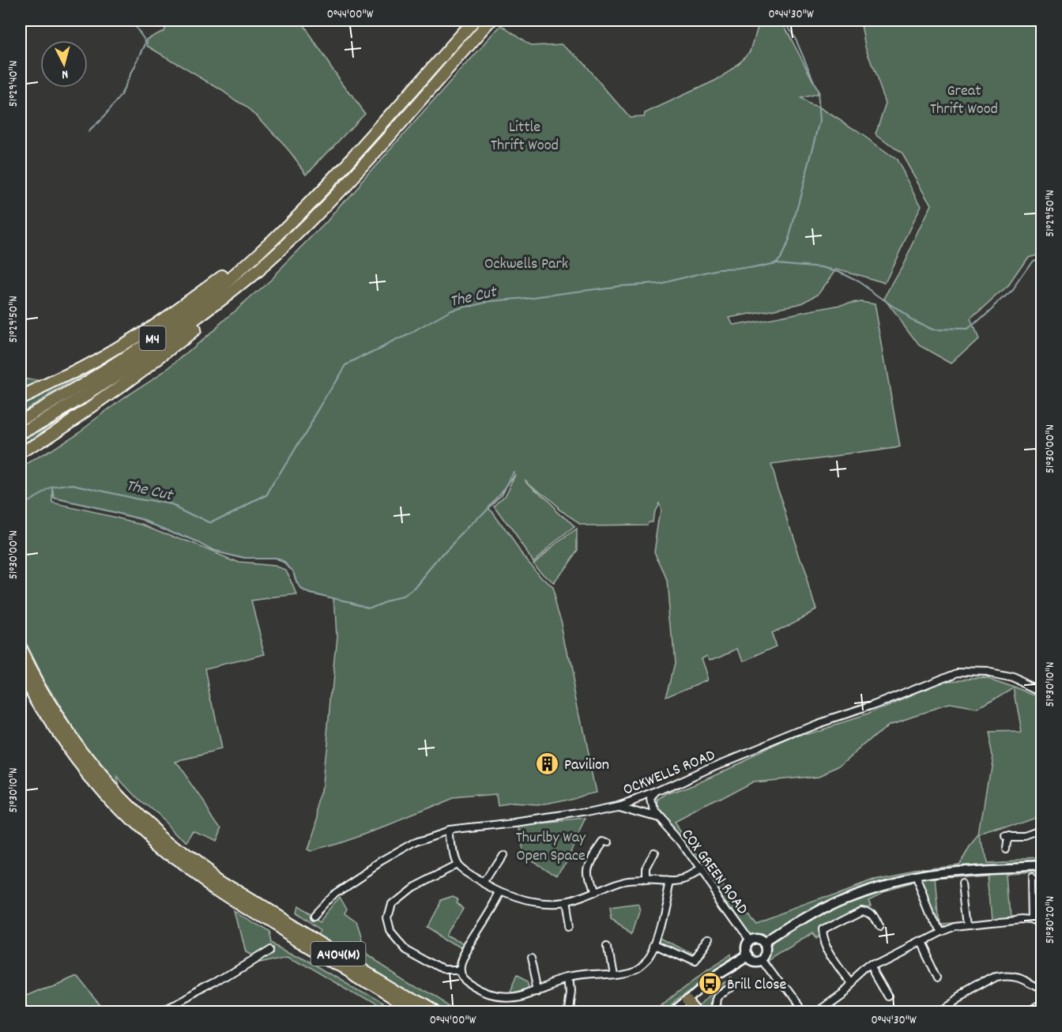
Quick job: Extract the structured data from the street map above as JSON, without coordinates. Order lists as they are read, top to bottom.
{
  "streets": {
    "highway": ["M4", "A404(M)"],
    "street": ["OCKWELLS ROAD", "COX GREEN ROAD"]
  },
  "water": ["The Cut"],
  "parks": [
    "Great Thrift Wood",
    "Little Thrift Wood",
    "Ockwells Park",
    "Thurlby Way Open Space"
  ],
  "places": {
    "building": ["Pavilion"],
    "bus stop": ["Brill Close"]
  },
  "north": "bottom",
  "coordinates": [
    "0°44'00\"W",
    "0°44'30\"W",
    "51°29'40\"N",
    "51°29'50\"N",
    "51°30'00\"N",
    "51°30'10\"N",
    "51°30'20\"N"
  ]
}
